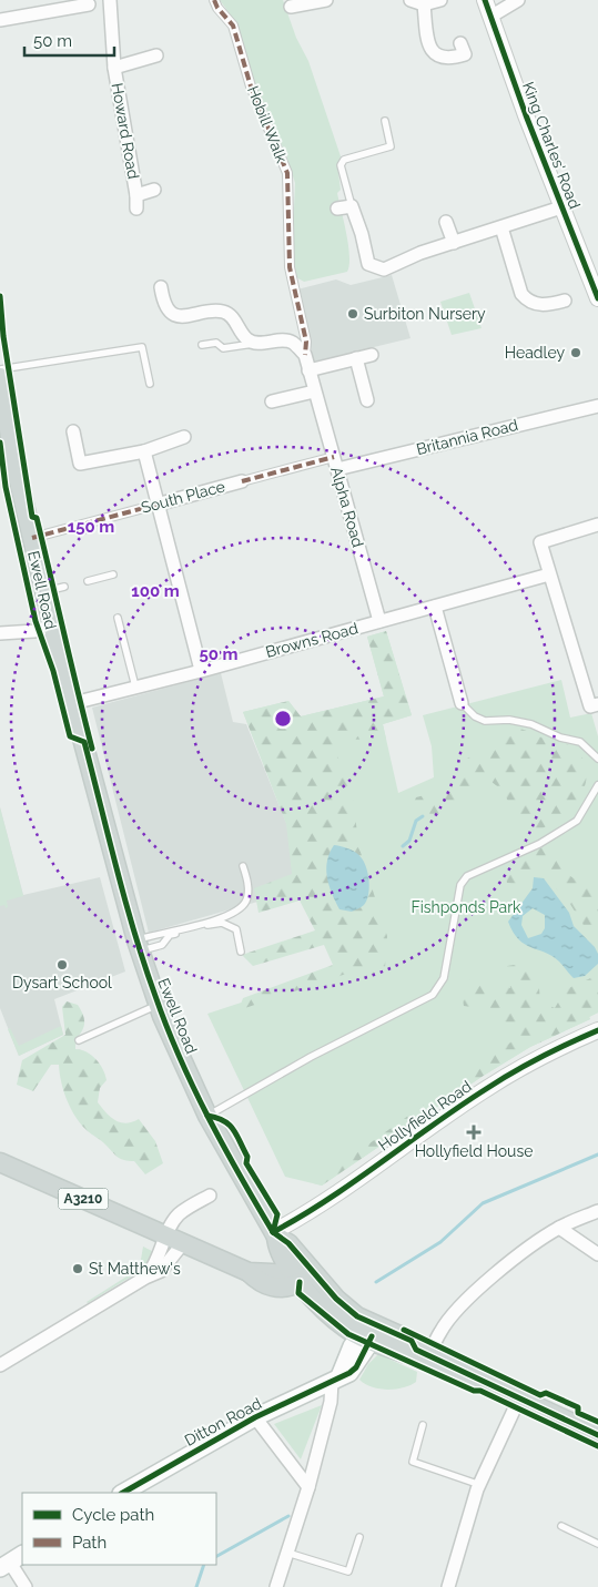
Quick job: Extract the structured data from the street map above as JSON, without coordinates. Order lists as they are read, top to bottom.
{
  "streets": {
    "main road": ["Ewell Road", "A3210", "Ditton Road"],
    "street": [
      "Hobill Walk",
      "Howard Road",
      "King Charles' Road",
      "Britannia Road",
      "South Place",
      "Alpha Road",
      "Browns Road",
      "Hollyfield Road"
    ]
  },
  "crossings": [
    ["Hobill Walk", "Alpha Road"],
    ["Britannia Road", "South Place"],
    ["Britannia Road", "Alpha Road"],
    ["South Place", "Alpha Road"],
    ["South Place", "Ewell Road"],
    ["Alpha Road", "Browns Road"],
    ["Ewell Road", "Browns Road"],
    ["Ewell Road", "Hollyfield Road"],
    ["Ewell Road", "A3210"],
    ["Ewell Road", "Ditton Road"]
  ],
  "parks": ["Fishponds Park"],
  "places": {
    "other": [
      "Surbiton Nursery",
      "Headley",
      "Dysart School",
      "St Matthew's"
    ],
    "health": ["Hollyfield House"]
  },
  "legend": ["Cycle path", "Path"],
  "scale_bar": "50 m",
  "rings": ["150 m", "100 m", "50 m"]
}
